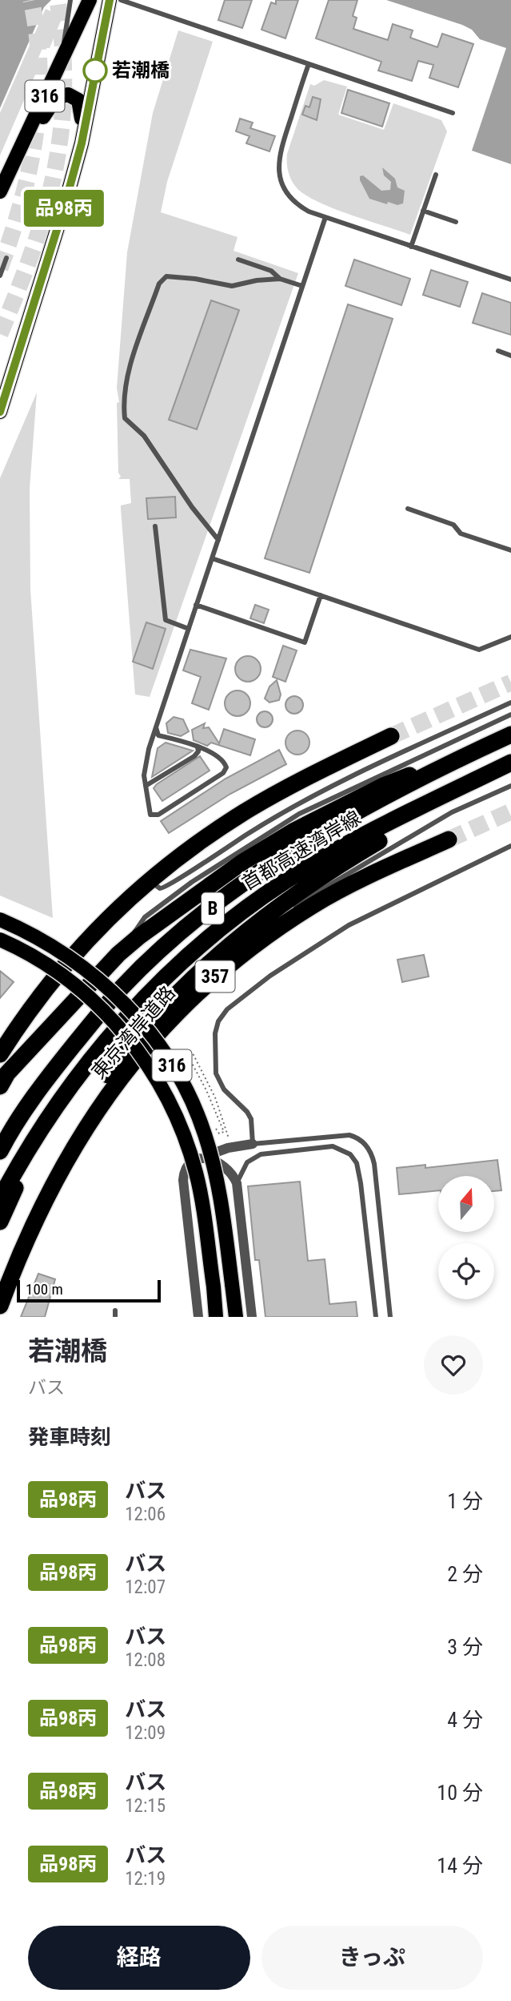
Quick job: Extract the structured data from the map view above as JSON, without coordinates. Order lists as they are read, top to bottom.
{
  "streets": {
    "highway": [
      "首都高速湾岸線",
      "B",
      "357",
      "東京湾岸道路"
    ],
    "main road": ["316"]
  },
  "places": ["若潮橋"],
  "lines": ["bus line 品98丙"],
  "scale_bar": "100 m",
  "north": "top",
  "page": {
    "on_map": "品98丙",
    "scale": "100 m",
    "heading": [
      ["若潮橋", "バス"],
      "発車時刻"
    ],
    "list": [
      {
        "mark": "品98丙",
        "name": "バス",
        "note": "12:06",
        "value": "1 分"
      },
      {
        "mark": "品98丙",
        "name": "バス",
        "note": "12:07",
        "value": "2 分"
      },
      {
        "mark": "品98丙",
        "name": "バス",
        "note": "12:08",
        "value": "3 分"
      },
      {
        "mark": "品98丙",
        "name": "バス",
        "note": "12:09",
        "value": "4 分"
      },
      {
        "mark": "品98丙",
        "name": "バス",
        "note": "12:15",
        "value": "10 分"
      },
      {
        "mark": "品98丙",
        "name": "バス",
        "note": "12:19",
        "value": "14 分"
      }
    ],
    "buttons": ["経路", "きっぷ"]
  }
}
